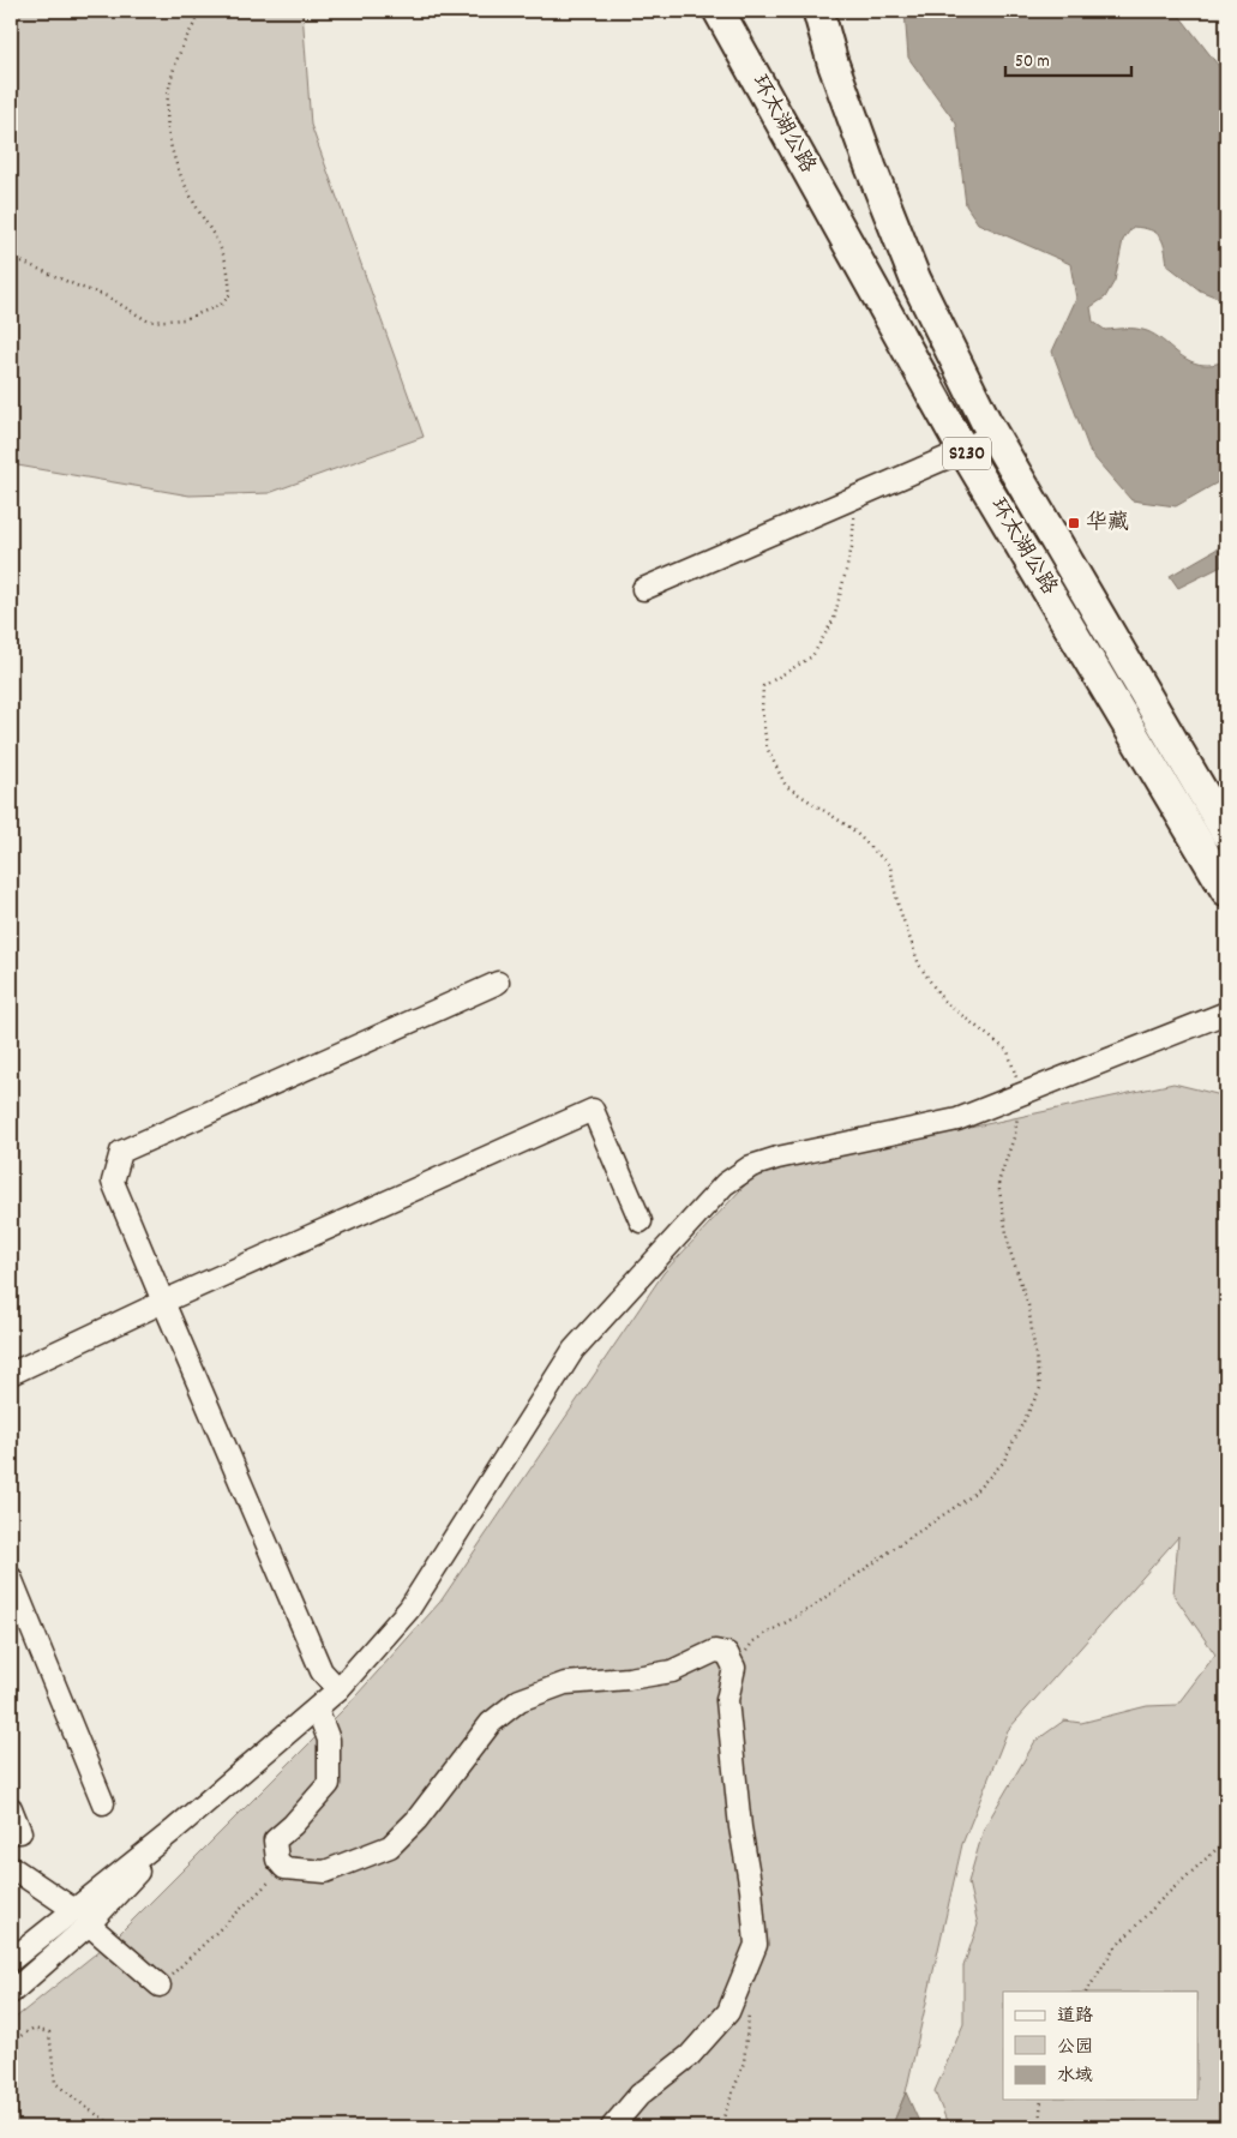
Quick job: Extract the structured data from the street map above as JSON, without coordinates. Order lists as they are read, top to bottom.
{
  "streets": {
    "highway": ["环太湖公路", "S230"]
  },
  "places": {
    "transit": ["华藏"]
  },
  "legend": ["道路", "公园", "水域"],
  "scale_bar": "50 m"
}
